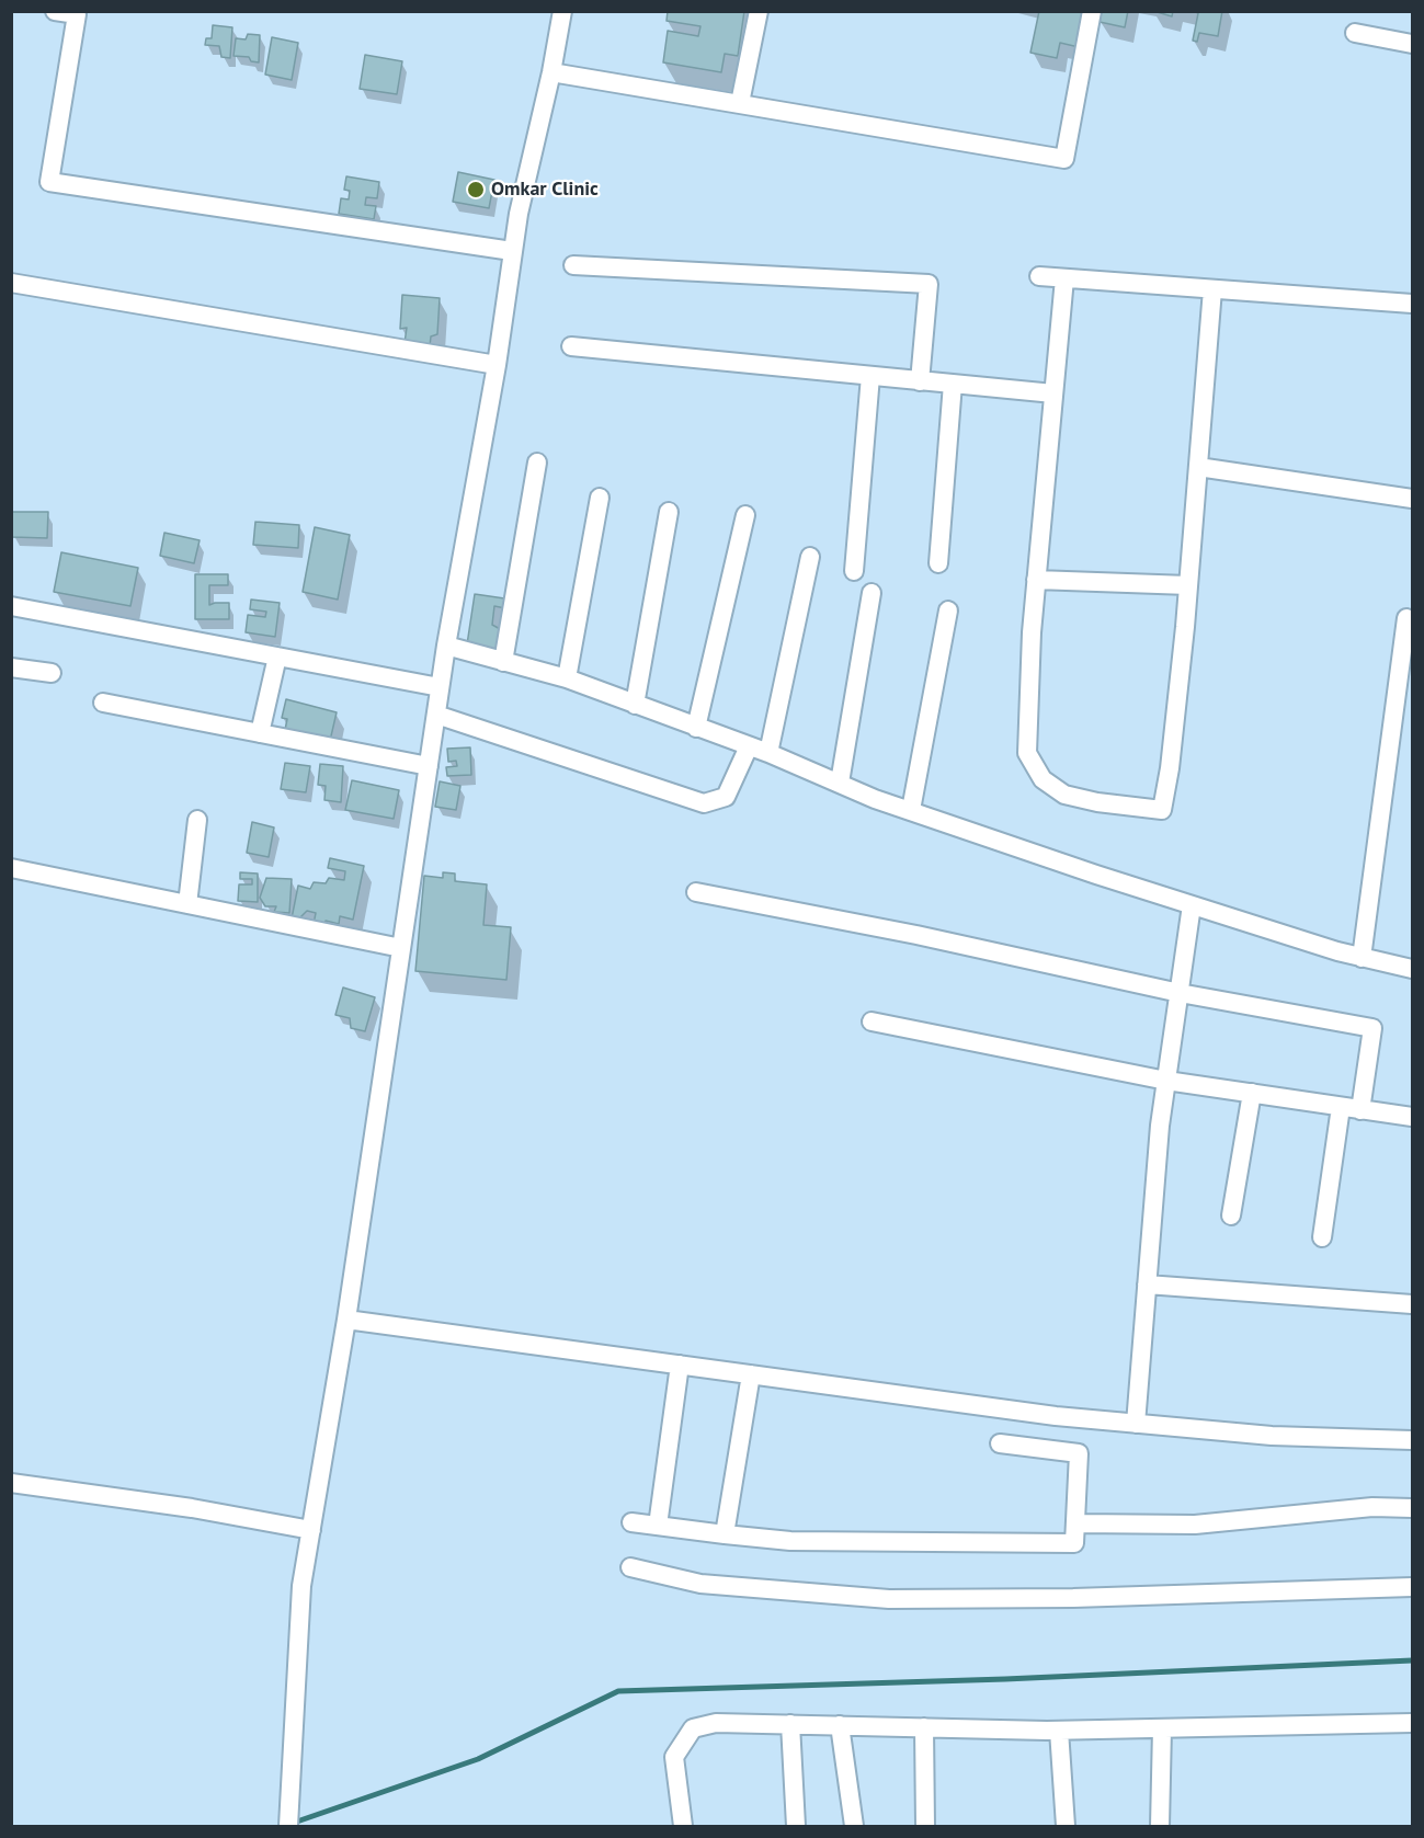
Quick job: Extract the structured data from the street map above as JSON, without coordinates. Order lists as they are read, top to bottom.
{
  "places": ["Omkar Clinic"]
}
